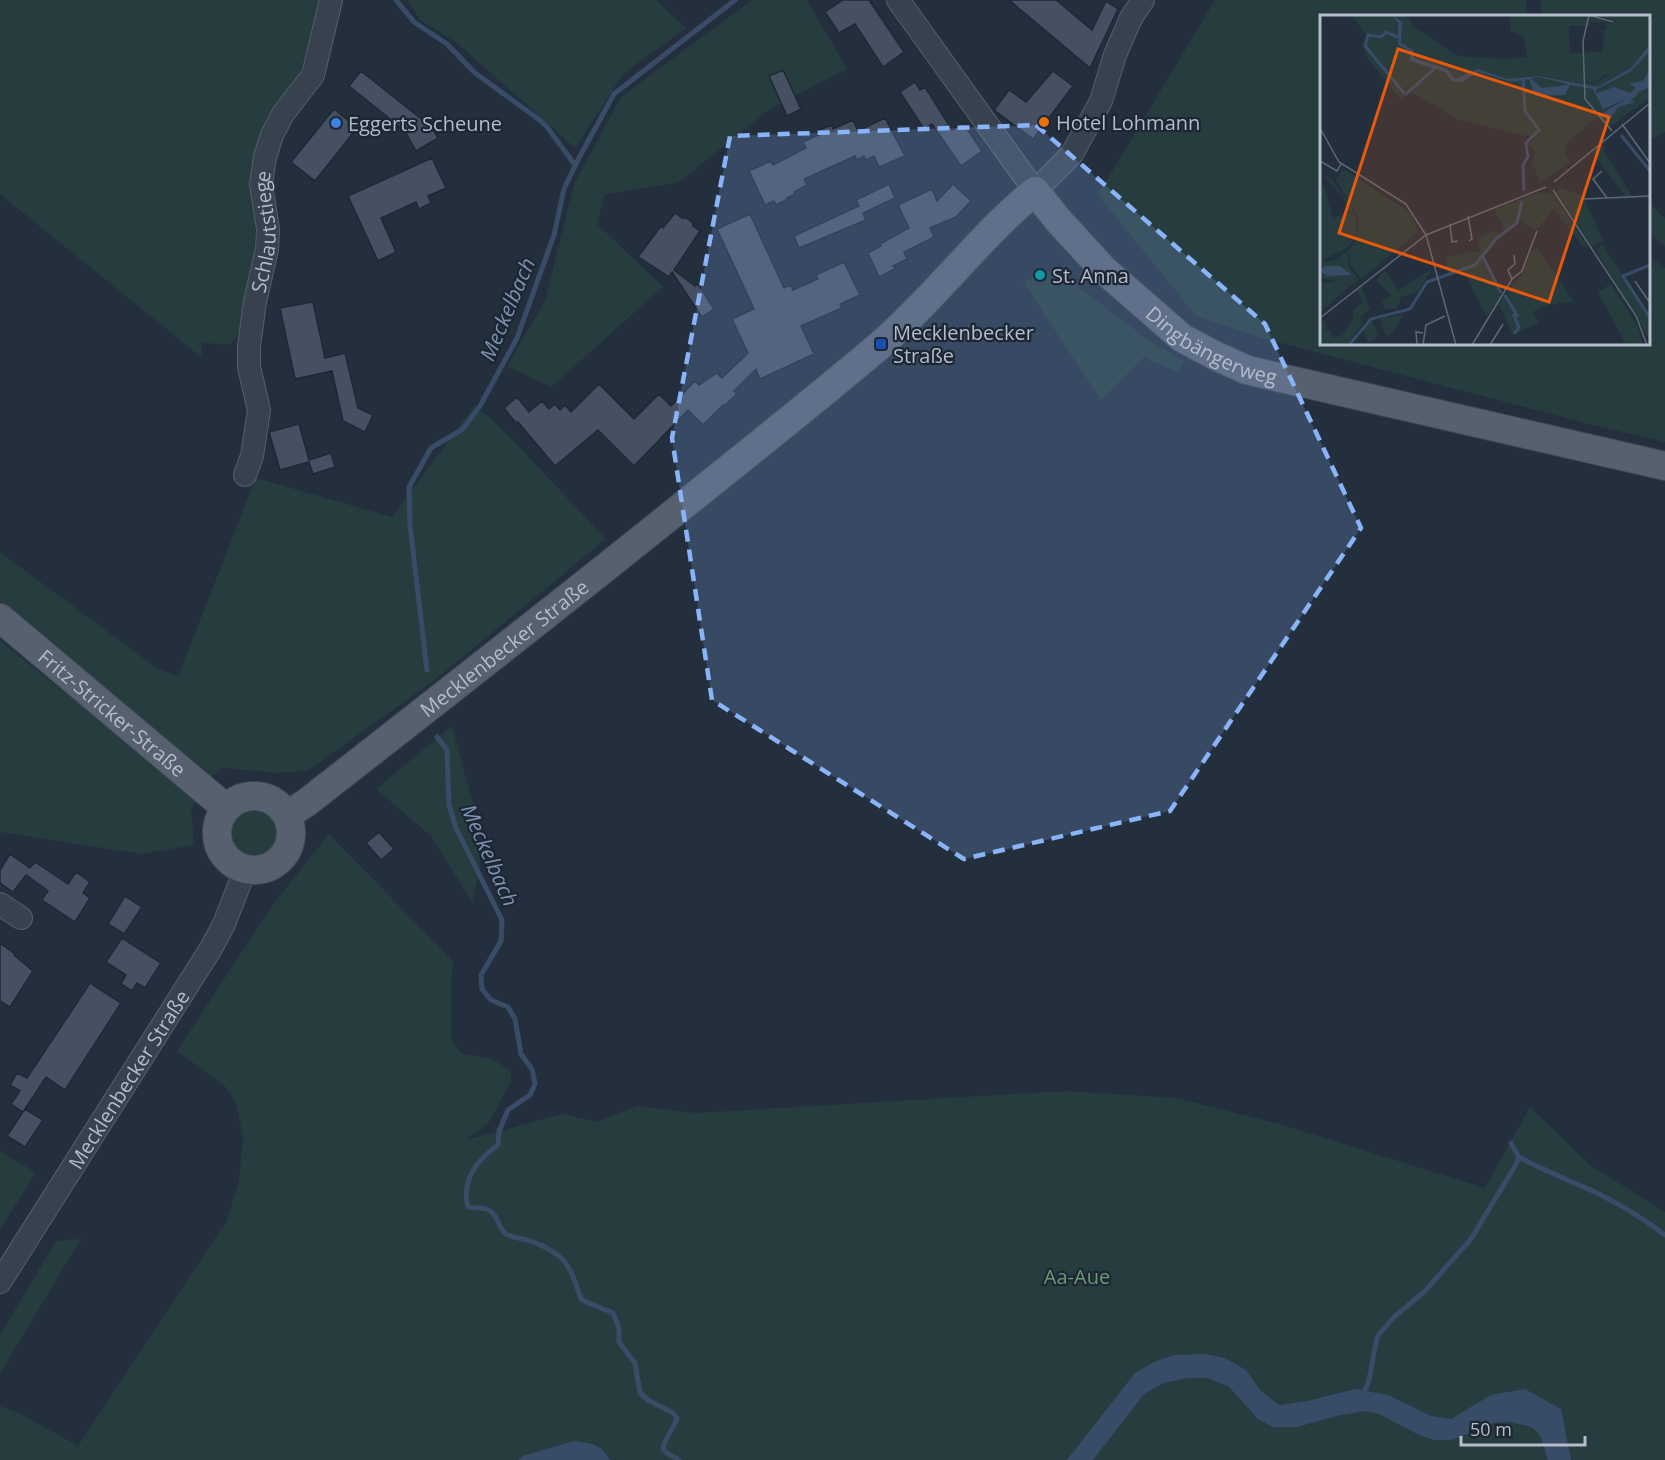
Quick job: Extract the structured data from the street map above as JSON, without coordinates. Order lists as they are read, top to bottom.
{
  "streets": {
    "main road": ["Dingbängerweg", "Mecklenbecker Straße", "Fritz-Stricker-Straße"],
    "street": ["Schlautstiege"]
  },
  "crossings": [
    ["Dingbängerweg", "Mecklenbecker Straße"],
    ["Mecklenbecker Straße", "Fritz-Stricker-Straße"]
  ],
  "water": ["Meckelbach"],
  "parks": ["Aa-Aue"],
  "places": {
    "other": ["Hotel Lohmann", "Eggerts Scheune", "St. Anna"],
    "transit": ["Mecklenbecker Straße"]
  },
  "scale_bar": "50 m"
}
